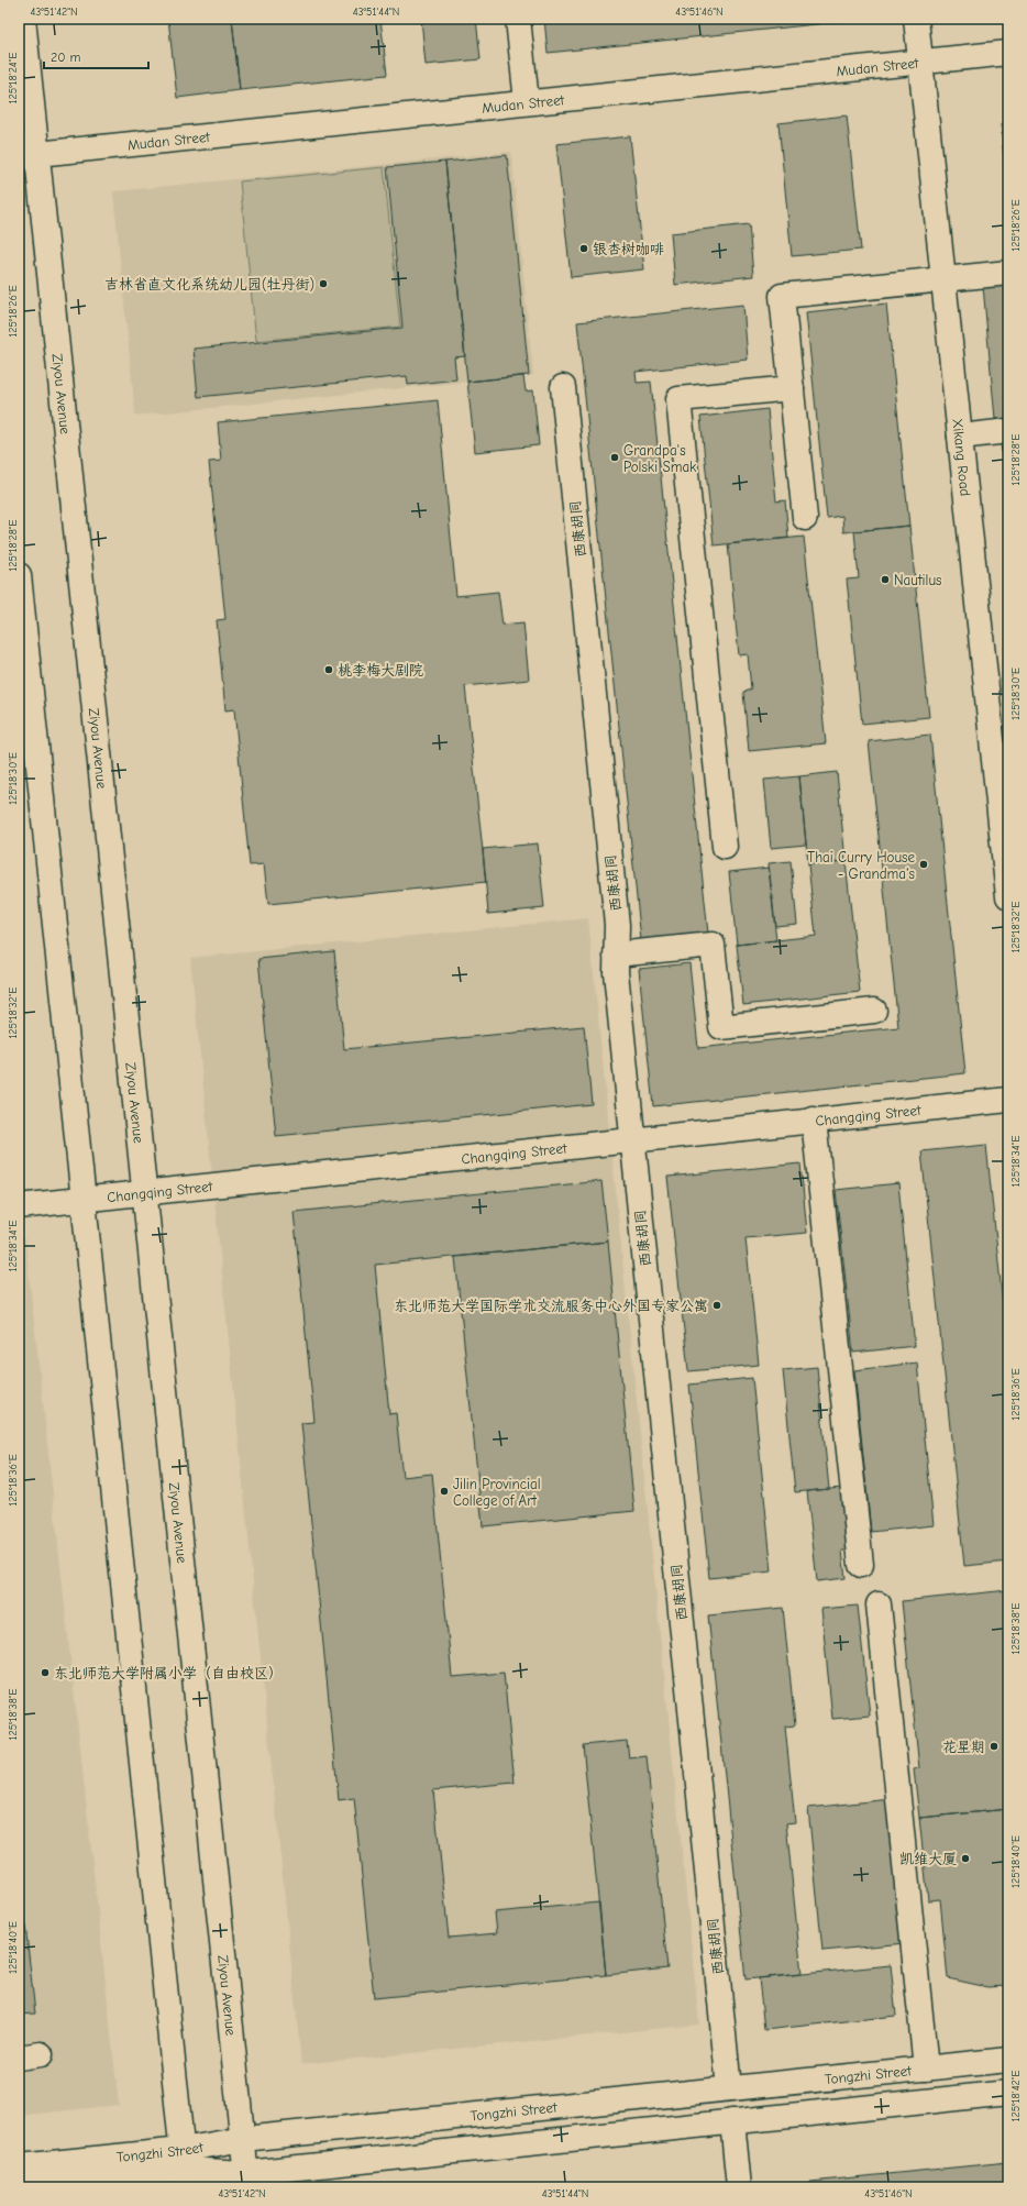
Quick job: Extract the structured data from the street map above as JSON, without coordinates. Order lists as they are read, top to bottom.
{
  "streets": {
    "main road": [
      "Mudan Street",
      "Ziyou Avenue",
      "Xikang Road",
      "西康胡同",
      "Changqing Street",
      "Tongzhi Street"
    ]
  },
  "crossings": [
    ["Mudan Street", "Ziyou Avenue"],
    ["Mudan Street", "Xikang Road"],
    ["Ziyou Avenue", "Changqing Street"],
    ["Ziyou Avenue", "Tongzhi Street"],
    ["西康胡同", "Changqing Street"],
    ["西康胡同", "Tongzhi Street"]
  ],
  "places": [
    "银杏树咖啡",
    "吉林省直文化系统幼儿园(牡丹街)",
    "Grandpa's Polski Smak",
    "Nautilus",
    "桃李梅大剧院",
    "Thai Curry House - Grandma's",
    "东北师范大学国际学术交流服务中心外国专家公寓",
    "Jilin Provincial College of Art",
    "东北师范大学附属小学（自由校区）",
    "花星期",
    "凯维大厦"
  ],
  "scale_bar": "20 m",
  "coordinates": [
    "43°51'42\"N",
    "43°51'44\"N",
    "43°51'46\"N",
    "125°18'24\"E",
    "125°18'26\"E",
    "125°18'28\"E",
    "125°18'30\"E",
    "125°18'32\"E",
    "125°18'34\"E",
    "125°18'36\"E",
    "125°18'38\"E",
    "125°18'40\"E",
    "125°18'42\"E"
  ]
}
